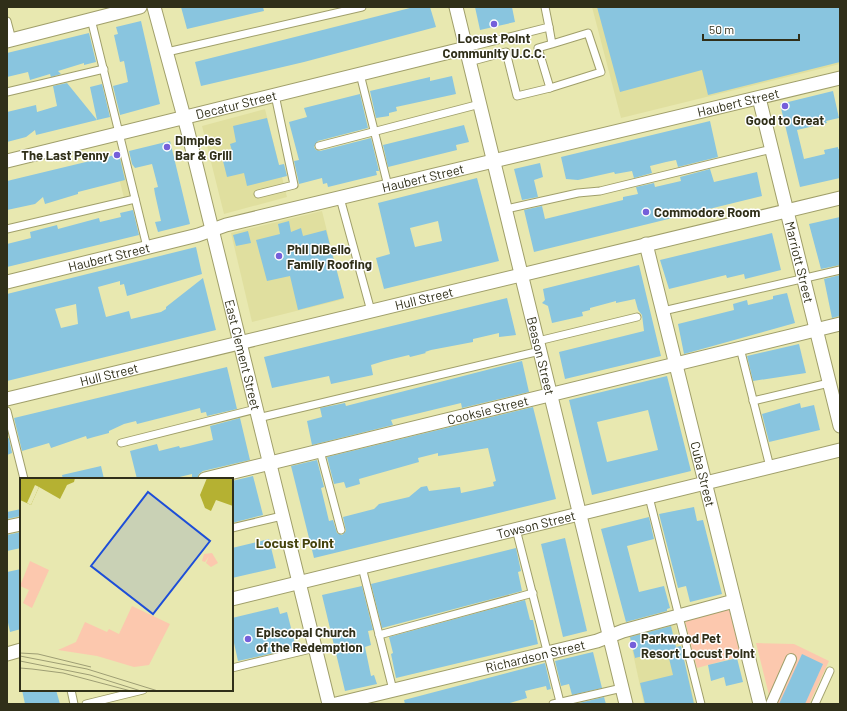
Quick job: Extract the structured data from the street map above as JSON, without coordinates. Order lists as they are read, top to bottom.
{
  "streets": {
    "street": [
      "Haubert Street",
      "Decatur Street",
      "Marriott Street",
      "Hull Street",
      "East Clement Street",
      "Beason Street",
      "Cooksie Street",
      "Cuba Street",
      "Towson Street",
      "Richardson Street"
    ]
  },
  "crossings": [
    ["Haubert Street", "Marriott Street"],
    ["Haubert Street", "East Clement Street"],
    ["Haubert Street", "Beason Street"],
    ["Decatur Street", "East Clement Street"],
    ["Decatur Street", "Beason Street"],
    ["Marriott Street", "Hull Street"],
    ["Marriott Street", "Cooksie Street"],
    ["Hull Street", "East Clement Street"],
    ["Hull Street", "Beason Street"],
    ["Hull Street", "Cuba Street"],
    ["East Clement Street", "Cooksie Street"],
    ["East Clement Street", "Towson Street"],
    ["Beason Street", "Cooksie Street"],
    ["Beason Street", "Towson Street"],
    ["Beason Street", "Richardson Street"],
    ["Cooksie Street", "Cuba Street"],
    ["Cuba Street", "Towson Street"],
    ["Cuba Street", "Richardson Street"]
  ],
  "districts": ["Locust Point"],
  "places": [
    "Locust Point Community U.C.C.",
    "Good to Great",
    "Dimples Bar & Grill",
    "The Last Penny",
    "Commodore Room",
    "Phil DiBello Family Roofing",
    "Episcopal Church of the Redemption",
    "Parkwood Pet Resort Locust Point"
  ],
  "scale_bar": "50 m"
}
